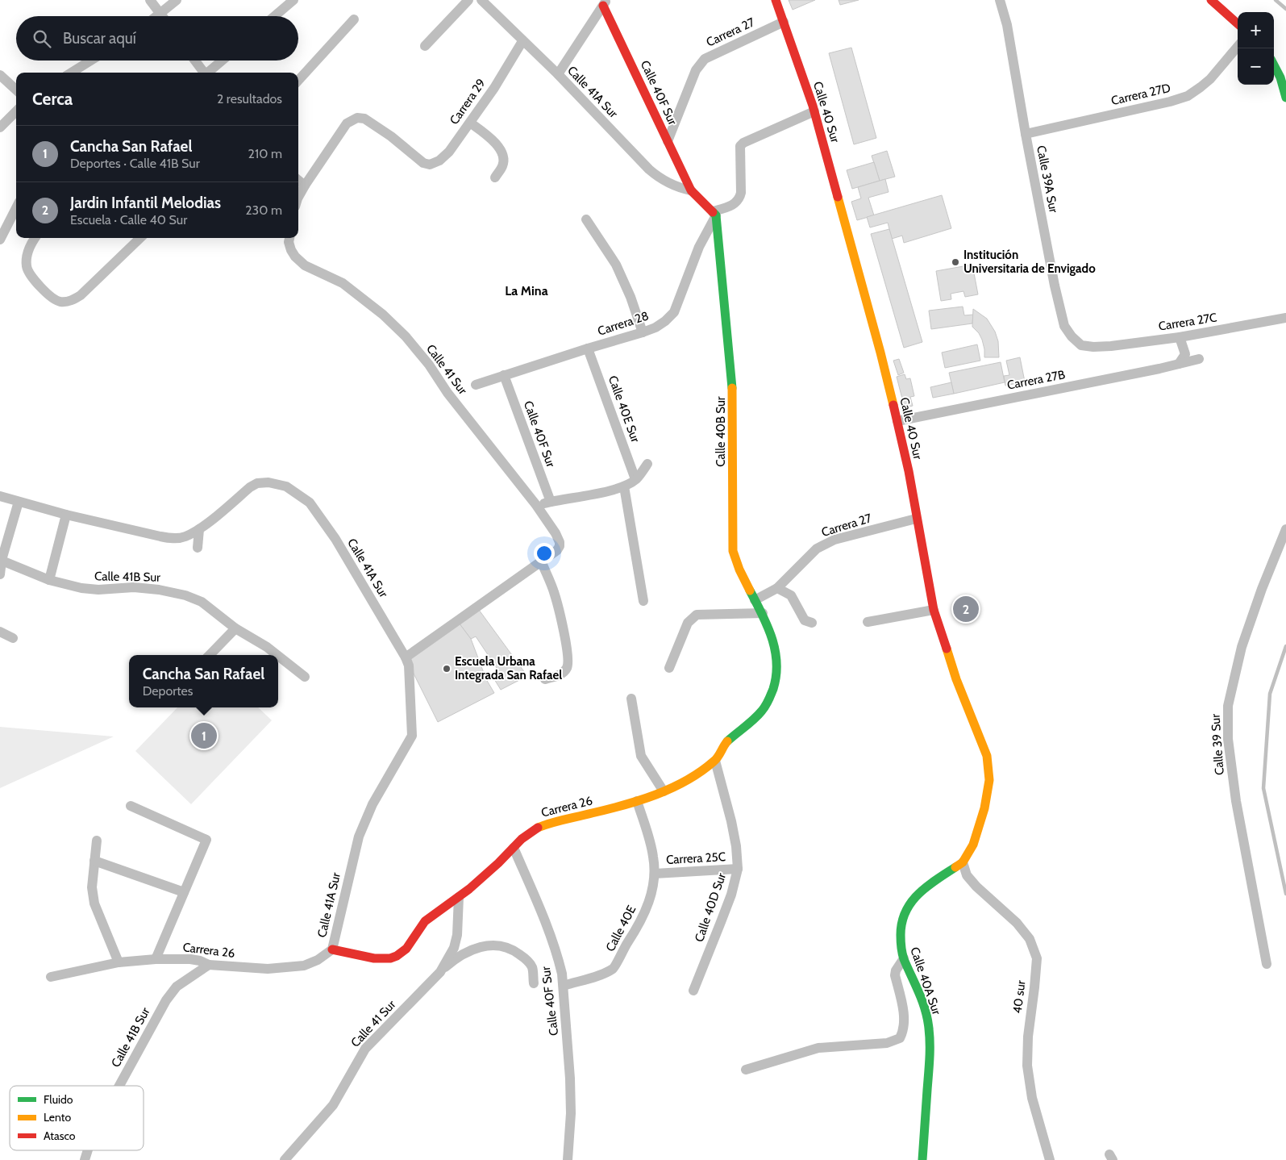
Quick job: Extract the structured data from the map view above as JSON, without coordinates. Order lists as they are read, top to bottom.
{
  "streets": {
    "street": [
      "Carrera 27",
      "Calle 41A Sur",
      "Calle 40F Sur",
      "Carrera 27D",
      "Carrera 29",
      "Calle 40 Sur",
      "Calle 39A Sur",
      "Carrera 27C",
      "Carrera 28",
      "Calle 41 Sur",
      "Carrera 27B",
      "Calle 40E Sur",
      "Calle 40B Sur",
      "Calle 41B Sur",
      "Calle 39 Sur",
      "Carrera 26",
      "Carrera 25C",
      "Calle 40D Sur",
      "Calle 40E",
      "Calle 40A Sur",
      "40 sur"
    ]
  },
  "crossings": [
    ["Carrera 27", "Calle 40F Sur"],
    ["Carrera 27", "Calle 40 Sur"],
    ["Carrera 27", "Calle 40B Sur"],
    ["Calle 41A Sur", "Calle 40F Sur"],
    ["Calle 41A Sur", "Carrera 29"],
    ["Calle 41A Sur", "Carrera 26"],
    ["Calle 40F Sur", "Carrera 28"],
    ["Calle 40F Sur", "Carrera 26"],
    ["Calle 40F Sur", "Calle 40E"],
    ["Carrera 27D", "Calle 39A Sur"],
    ["Calle 40 Sur", "Carrera 27B"],
    ["Calle 40 Sur", "Calle 40A Sur"],
    ["Calle 40 Sur", "40 sur"],
    ["Calle 39A Sur", "Carrera 27C"],
    ["Carrera 28", "Calle 40E Sur"],
    ["Carrera 28", "Calle 40B Sur"],
    ["Calle 41 Sur", "Carrera 26"],
    ["Calle 40B Sur", "Carrera 26"],
    ["Calle 41B Sur", "Carrera 26"],
    ["Carrera 26", "Calle 40D Sur"],
    ["Carrera 26", "Calle 40E"],
    ["Carrera 25C", "Calle 40D Sur"],
    ["Carrera 25C", "Calle 40E"],
    ["Calle 40A Sur", "40 sur"]
  ],
  "districts": ["La Mina"],
  "places": ["Institución Universitaria de Envigado", "Escuela Urbana Integrada San Rafael"],
  "legend": ["Fluido", "Lento", "Atasco"],
  "page": {
    "map_buttons": ["+", "−"],
    "search": "Buscar aquí",
    "heading": ["Cerca", "2 resultados"],
    "list": [
      {
        "mark": "1",
        "name": "Cancha San Rafael",
        "note": "Deportes · Calle 41B Sur",
        "value": "210 m"
      },
      {
        "mark": "2",
        "name": "Jardin Infantil Melodias",
        "note": "Escuela · Calle 40 Sur",
        "value": "230 m"
      }
    ],
    "pins": ["2", "1"],
    "popup": ["Cancha San Rafael", "Deportes"]
  }
}
